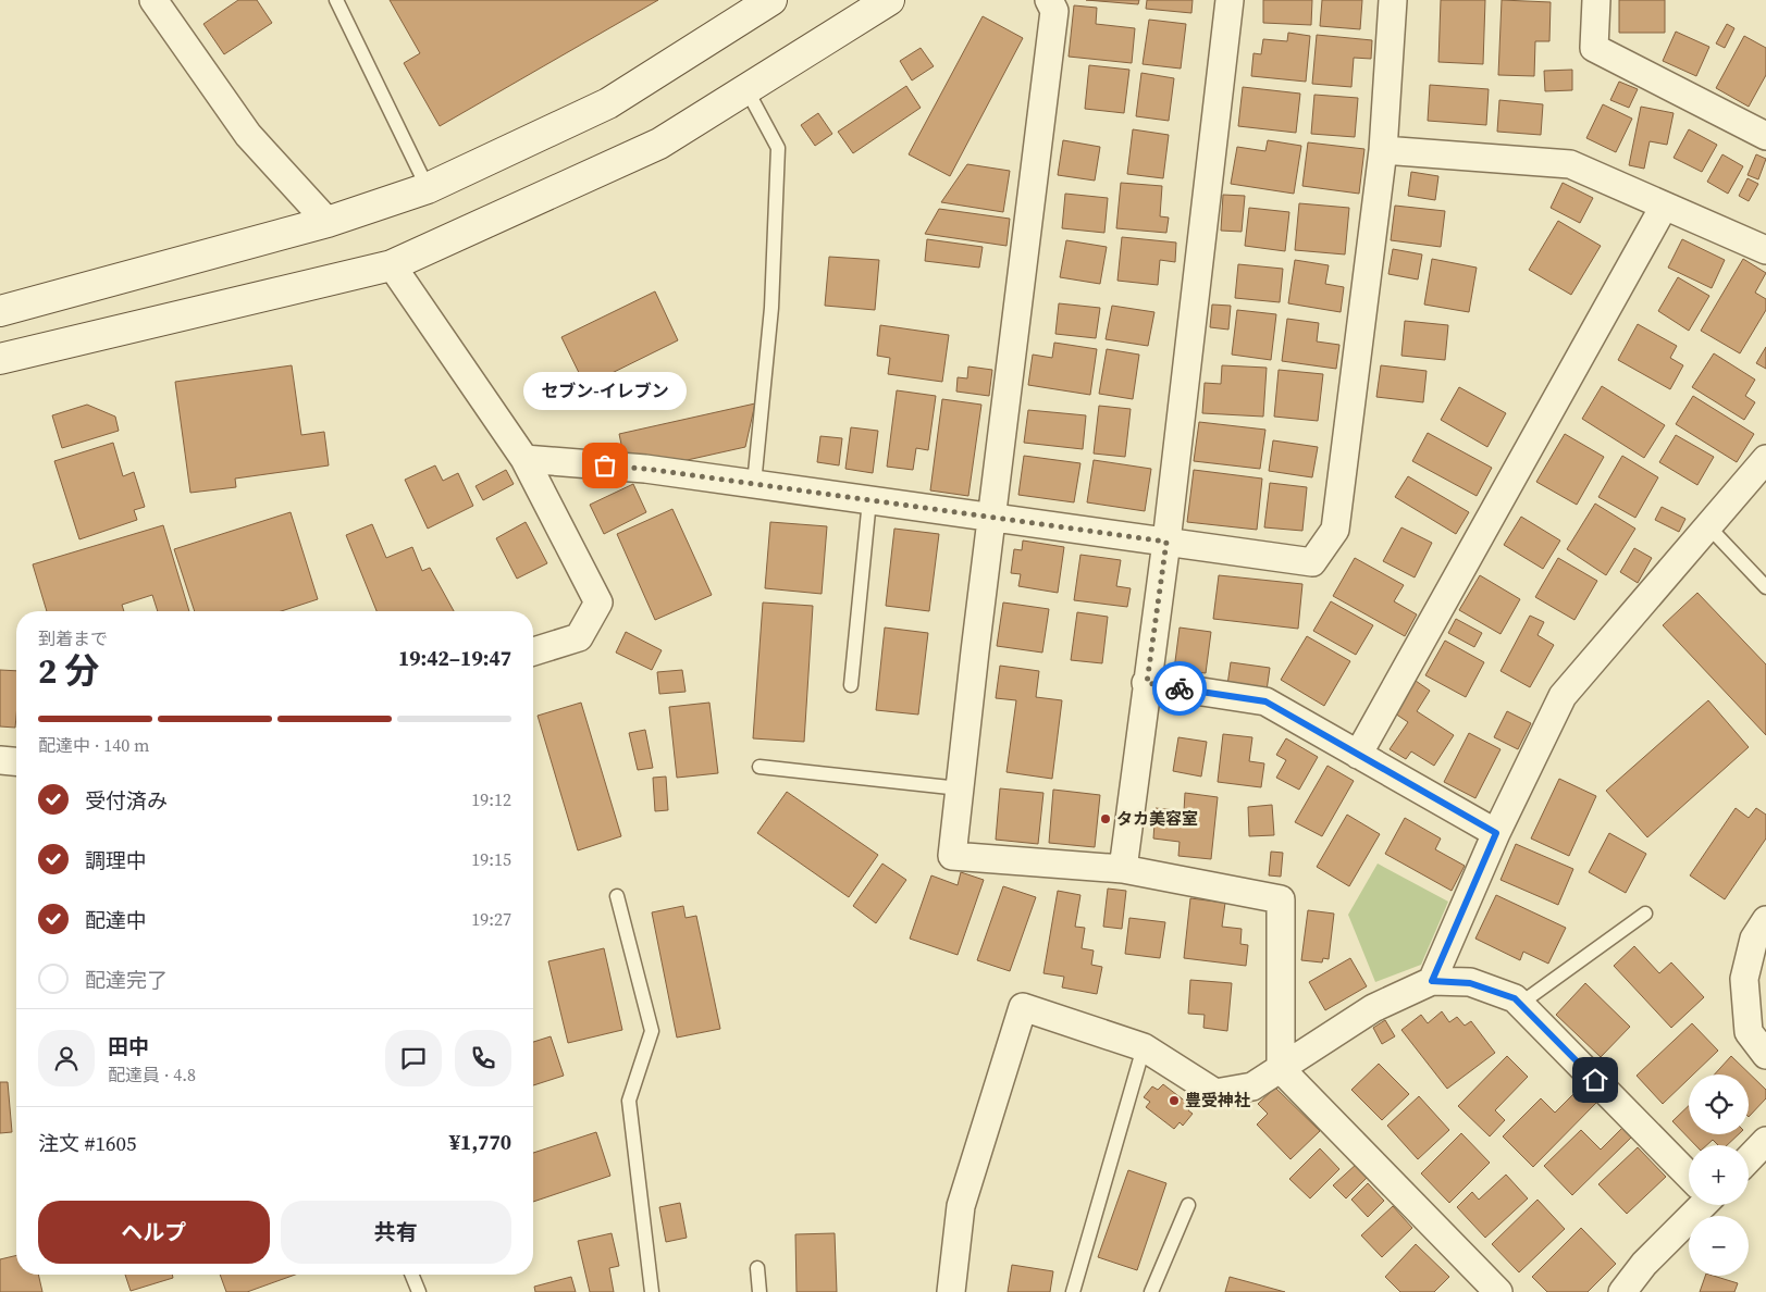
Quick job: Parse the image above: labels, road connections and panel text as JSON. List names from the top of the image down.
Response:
{
  "places": ["セブン-イレブン", "タカ美容室", "豊受神社"],
  "page": {
    "bubble": "セブン-イレブン",
    "heading": ["2 分", "到着まで", "19:42–19:47"],
    "panel": [
      "田中",
      "配達員 · 4.8",
      "注文 #1605",
      "¥1,770"
    ],
    "bar": "配達中 · 140 m",
    "list": [
      ["受付済み", "19:12"],
      ["調理中", "19:15"],
      ["配達中", "19:27"],
      "配達完了"
    ],
    "map_buttons": ["+", "−"],
    "buttons": ["ヘルプ", "共有"]
  }
}
